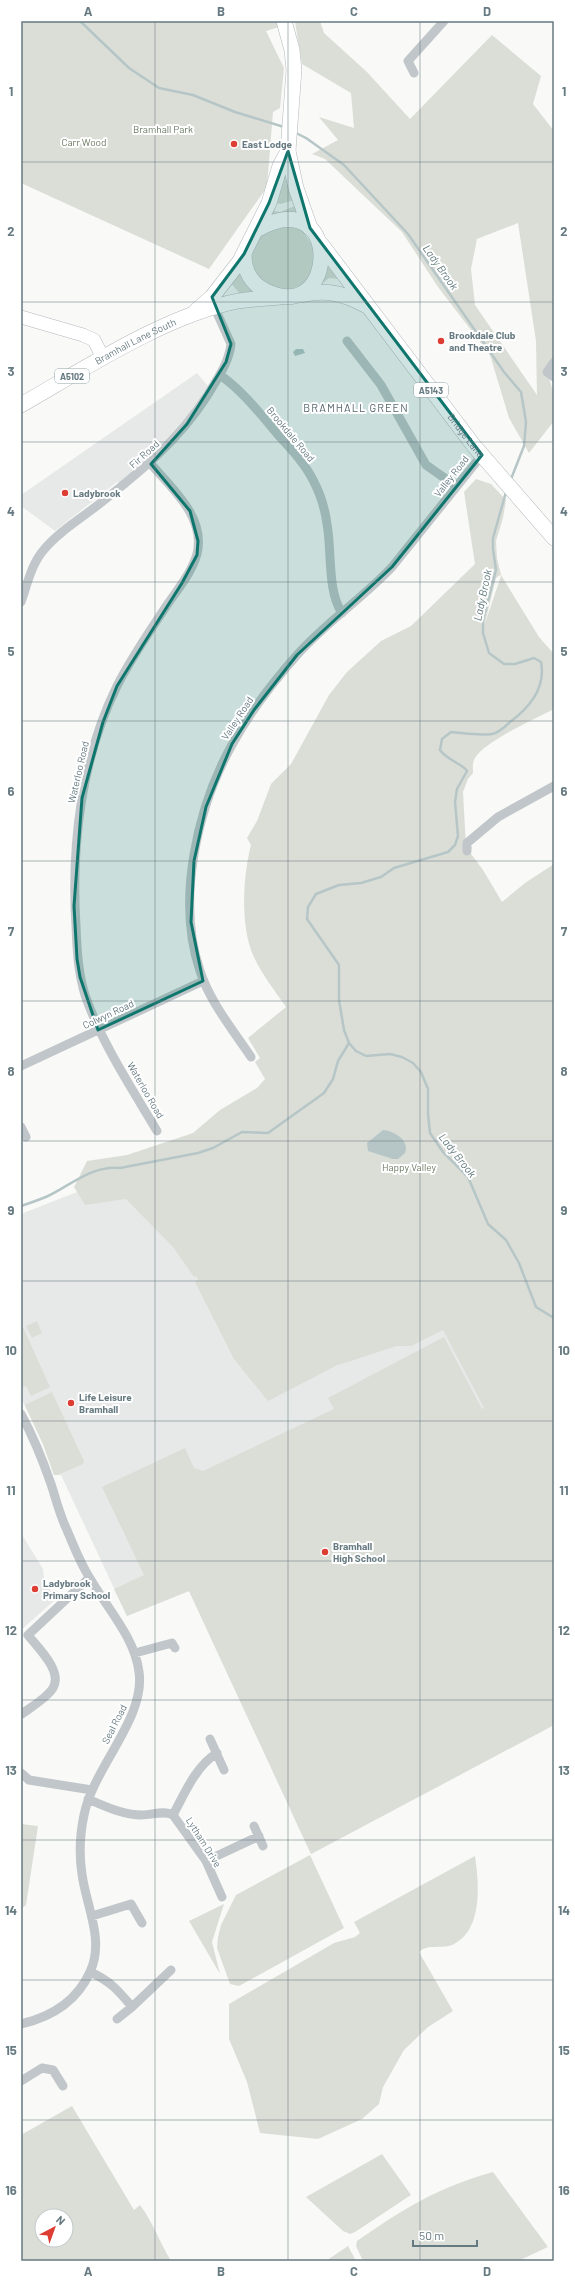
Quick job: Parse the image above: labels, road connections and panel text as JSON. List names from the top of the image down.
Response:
{
  "streets": {
    "main road": [
      "Bramhall Lane South",
      "A5102",
      "A5143",
      "Bridge Lane"
    ],
    "street": [
      "Brookdale Road",
      "Fir Road",
      "Valley Road",
      "Waterloo Road",
      "Colwyn Road",
      "Seal Road",
      "Lytham Drive"
    ]
  },
  "crossings": [
    ["Bramhall Lane South", "A5143"],
    ["Bramhall Lane South", "Bridge Lane"],
    ["Bramhall Lane South", "Fir Road"],
    ["A5143", "Bridge Lane"],
    ["Brookdale Road", "Fir Road"],
    ["Brookdale Road", "Valley Road"],
    ["Bridge Lane", "Valley Road"],
    ["Fir Road", "Waterloo Road"],
    ["Valley Road", "Colwyn Road"],
    ["Waterloo Road", "Colwyn Road"],
    ["Seal Road", "Lytham Drive"]
  ],
  "districts": ["BRAMHALL GREEN"],
  "water": ["Lady Brook"],
  "parks": ["Bramhall Park", "Carr Wood", "Happy Valley"],
  "places": [
    "East Lodge",
    "Brookdale Club and Theatre",
    "Ladybrook",
    "Life Leisure Bramhall",
    "Bramhall High School",
    "Ladybrook Primary School"
  ],
  "scale_bar": "50 m",
  "north": "top right",
  "grid": {
    "columns": [
      "A",
      "B",
      "C",
      "D"
    ],
    "rows": [
      "1",
      "2",
      "3",
      "4",
      "5",
      "6",
      "7",
      "8",
      "9",
      "10",
      "11",
      "12",
      "13",
      "14",
      "15",
      "16"
    ]
  }
}
